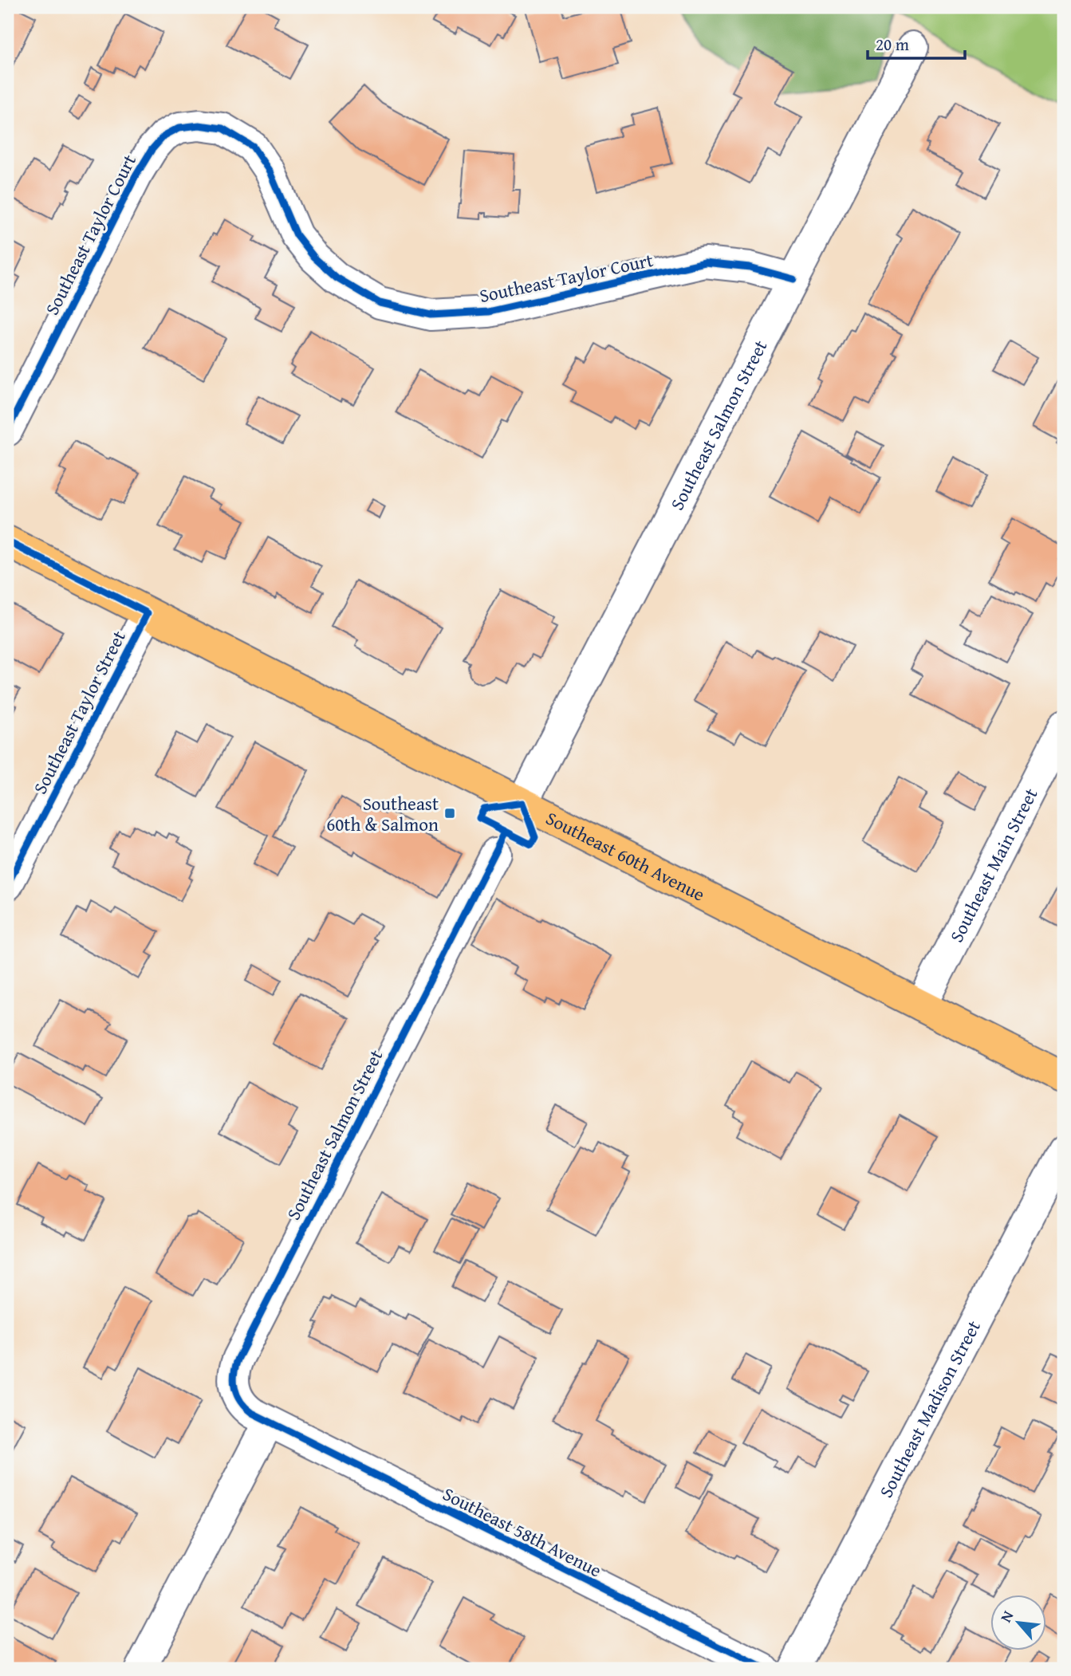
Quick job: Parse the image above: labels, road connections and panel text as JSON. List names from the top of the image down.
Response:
{
  "streets": {
    "main road": ["Southeast 60th Avenue"],
    "street": [
      "Southeast Taylor Court",
      "Southeast Salmon Street",
      "Southeast Taylor Street",
      "Southeast Main Street",
      "Southeast Madison Street",
      "Southeast 58th Avenue"
    ]
  },
  "crossings": [
    ["Southeast Taylor Court", "Southeast Salmon Street"],
    ["Southeast Salmon Street", "Southeast 60th Avenue"],
    ["Southeast Salmon Street", "Southeast 58th Avenue"],
    ["Southeast Taylor Street", "Southeast 60th Avenue"],
    ["Southeast 60th Avenue", "Southeast Main Street"]
  ],
  "places": {
    "transit": ["Southeast 60th & Salmon"]
  },
  "scale_bar": "20 m",
  "north": "top left"
}
